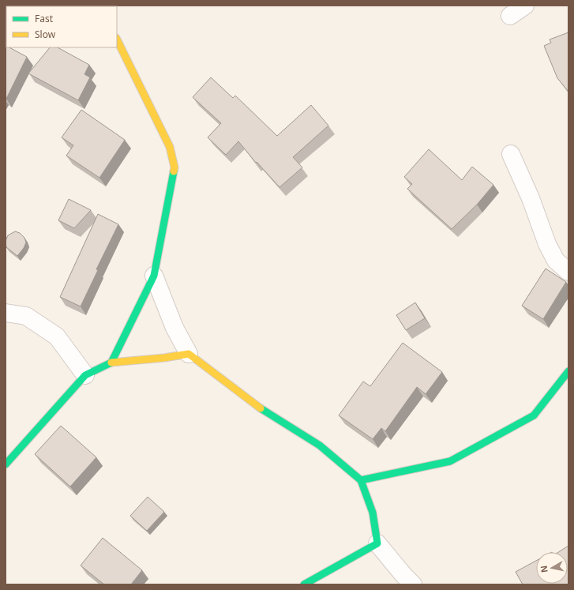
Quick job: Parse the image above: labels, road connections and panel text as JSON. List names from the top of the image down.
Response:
{
  "legend": ["Fast", "Slow"],
  "north": "left"
}
